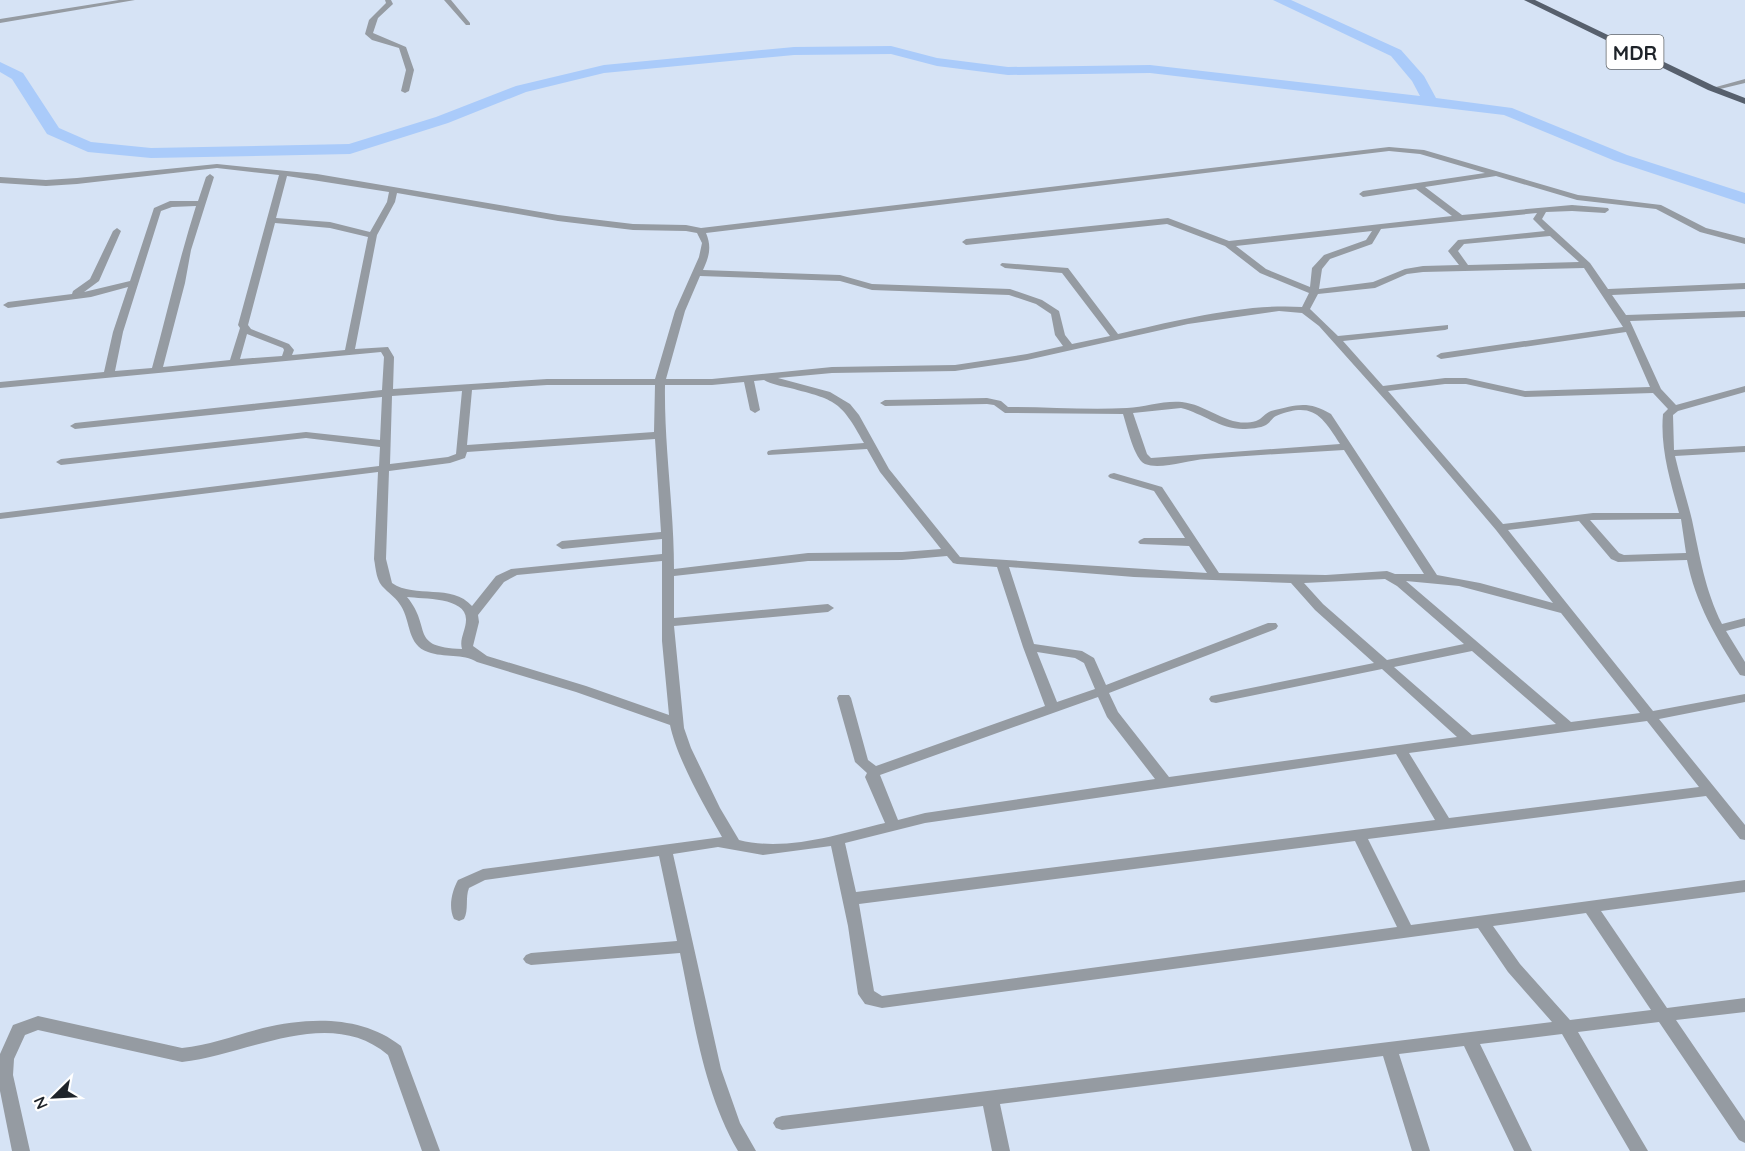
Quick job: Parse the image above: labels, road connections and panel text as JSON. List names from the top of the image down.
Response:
{
  "streets": {
    "main road": ["MDR"]
  },
  "north": "bottom left"
}
